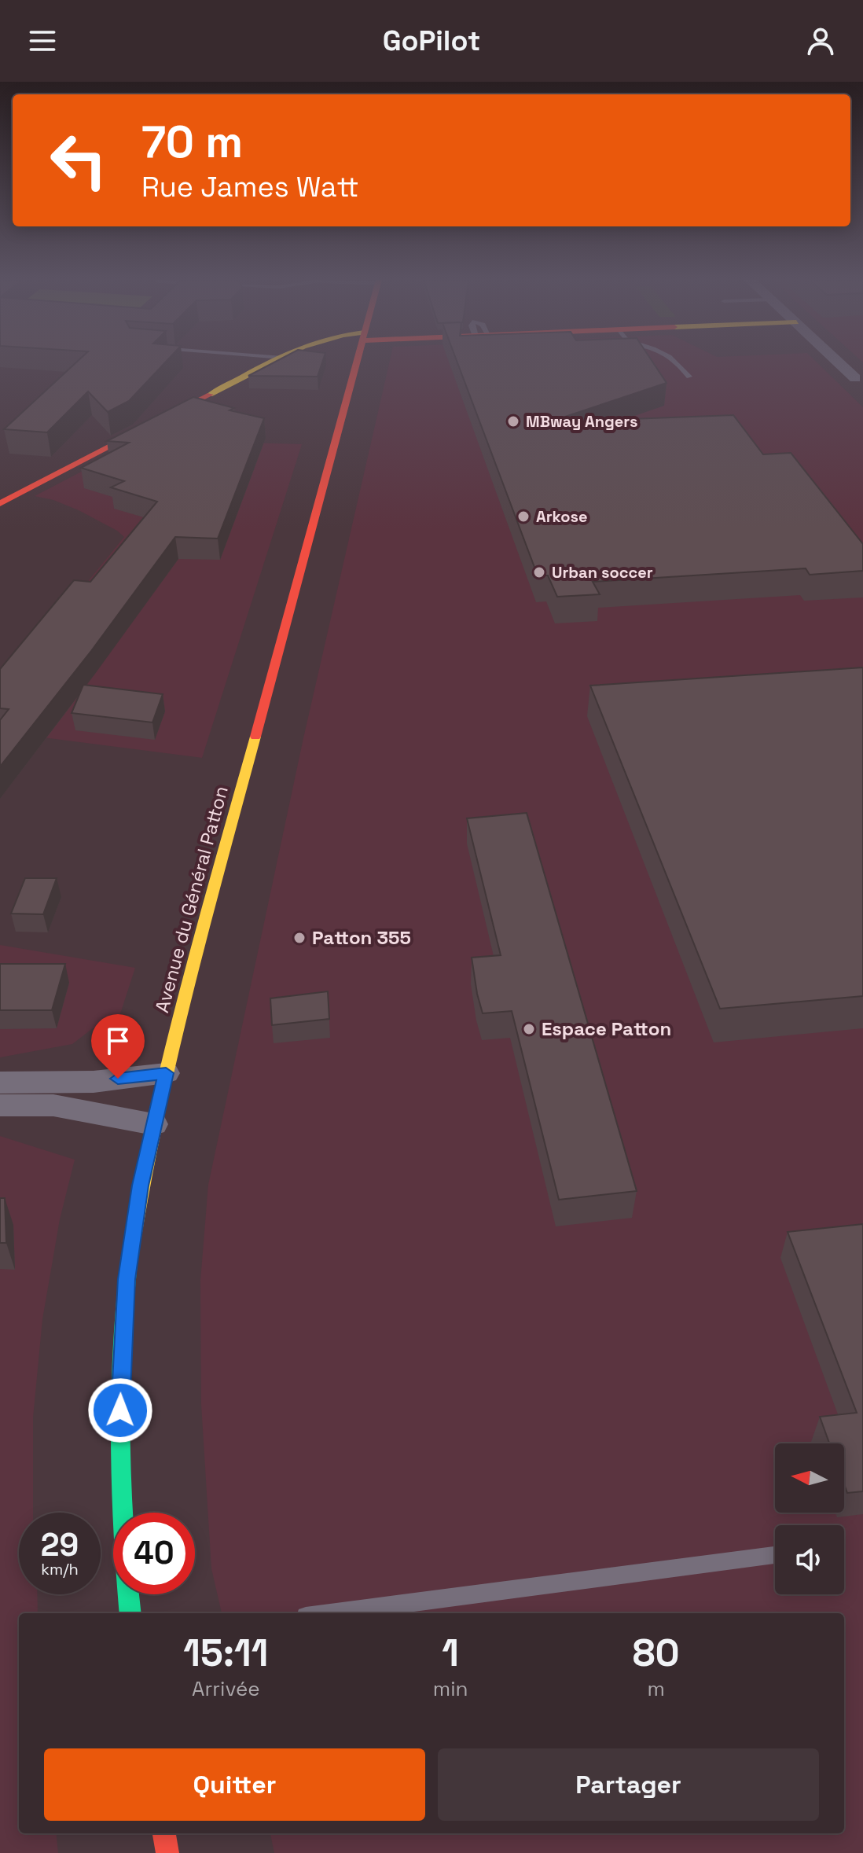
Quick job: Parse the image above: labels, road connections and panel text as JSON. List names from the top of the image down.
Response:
{
  "streets": {
    "street": ["Avenue du Général Patton"]
  },
  "places": [
    "MBway Angers",
    "Arkose",
    "Urban soccer",
    "Patton 355",
    "Espace Patton"
  ],
  "north": "left",
  "page": {
    "header": "GoPilot",
    "turn": ["70 m", "Rue James Watt"],
    "speed": "29 km/h",
    "limit": "40",
    "eta": [
      "15:11",
      "Arrivée",
      "1",
      "min",
      "80",
      "m"
    ],
    "buttons": ["Quitter", "Partager"]
  }
}
